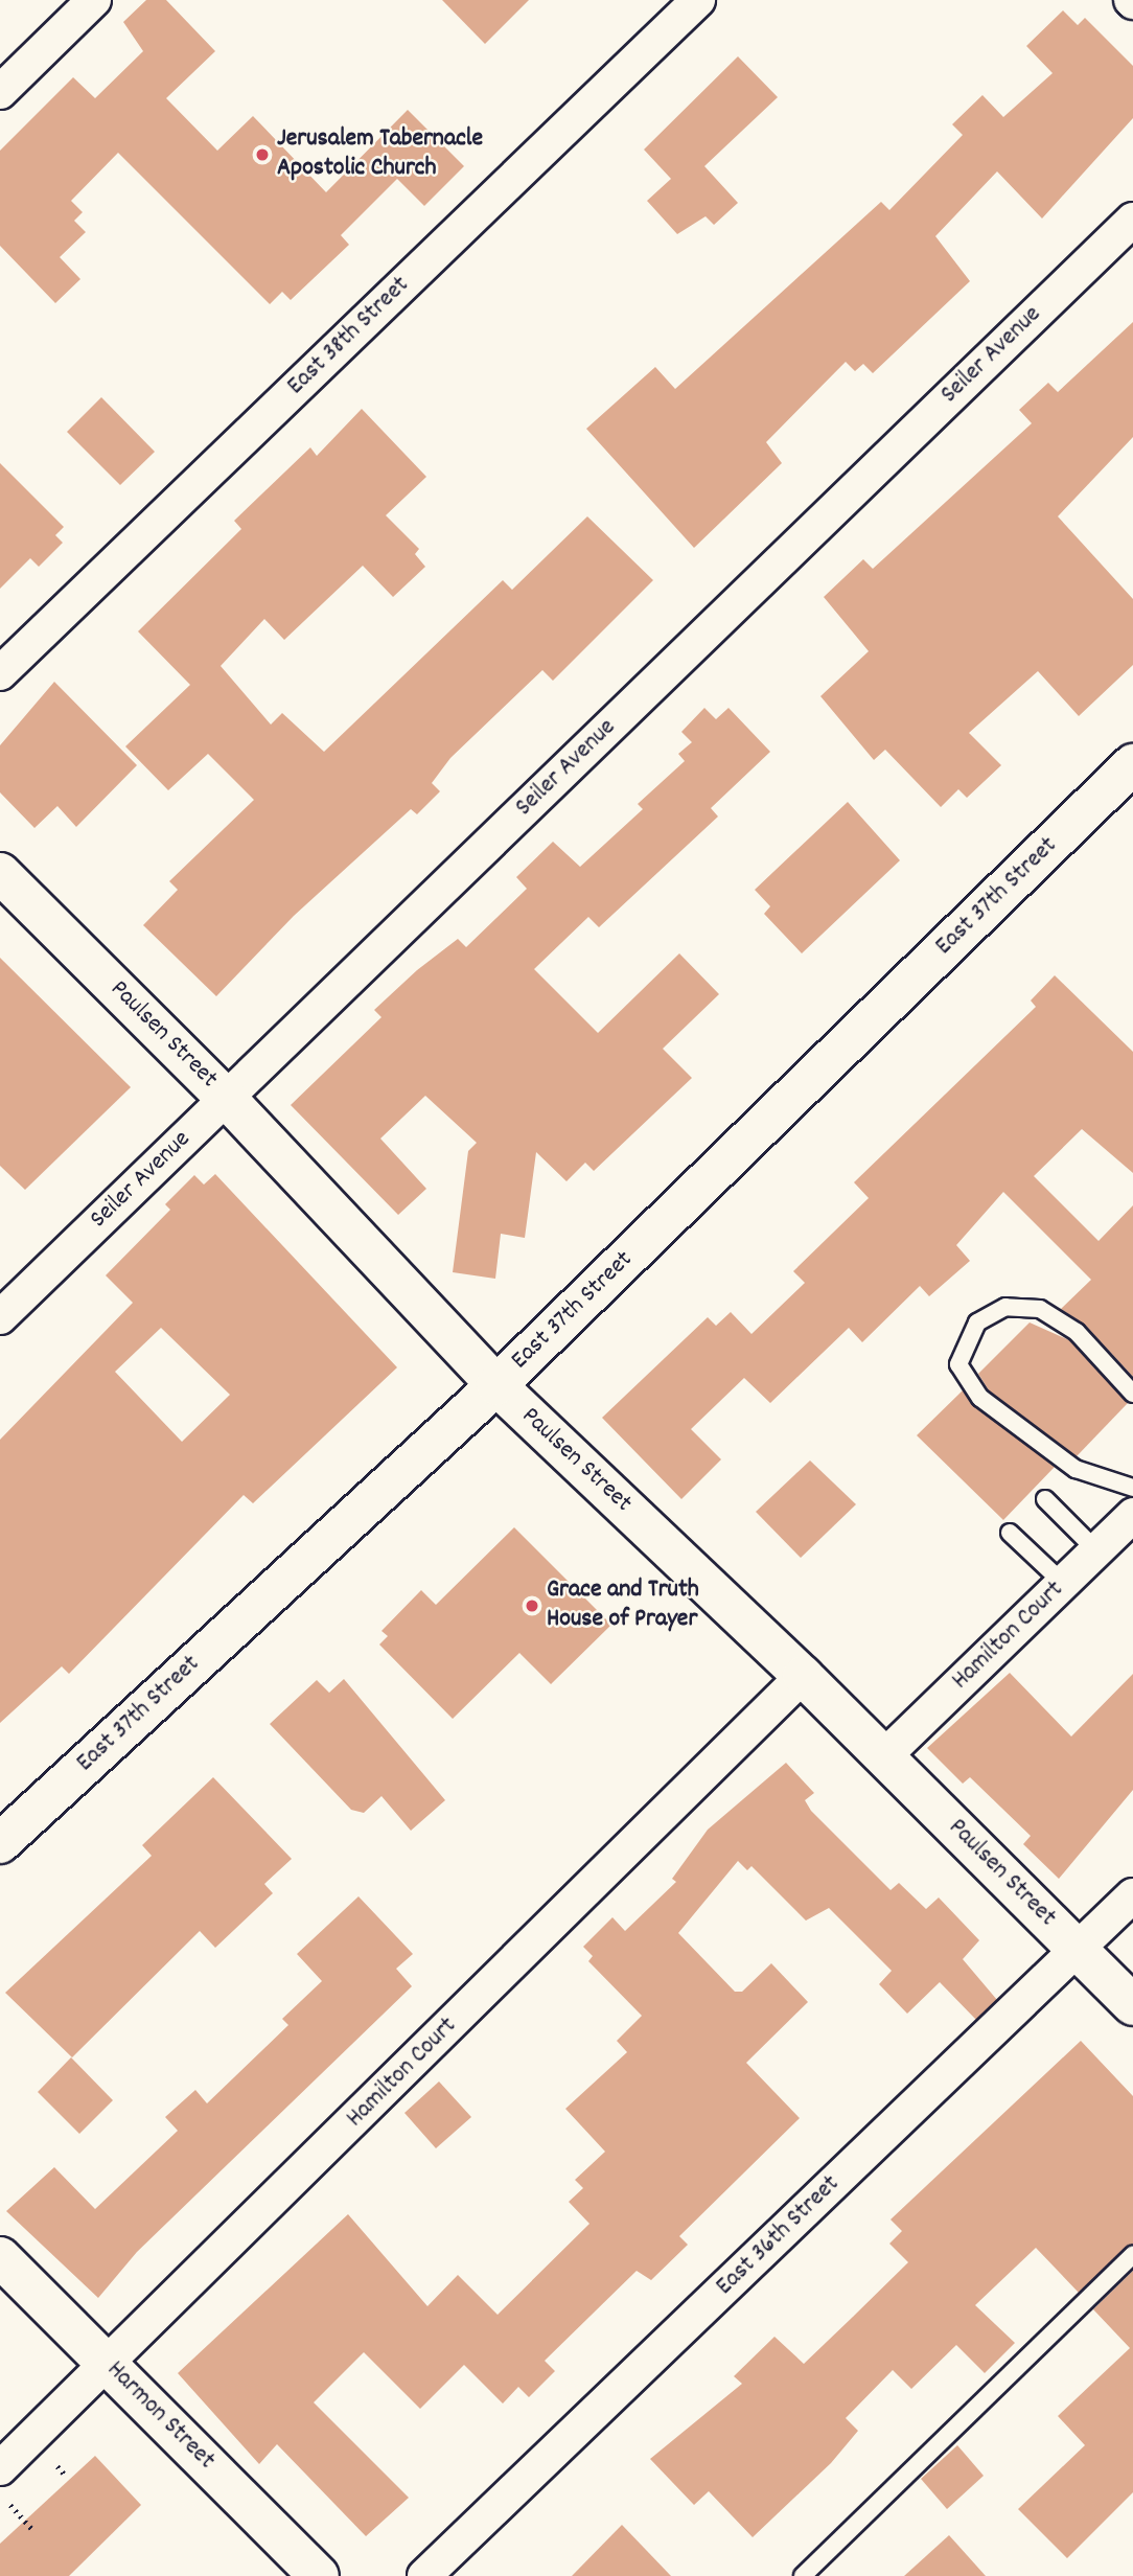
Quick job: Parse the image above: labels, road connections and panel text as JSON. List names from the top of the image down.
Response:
{
  "streets": {
    "main road": ["East 37th Street", "Paulsen Street", "Harmon Street"],
    "street": [
      "East 38th Street",
      "Seiler Avenue",
      "Hamilton Court",
      "East 36th Street"
    ]
  },
  "crossings": [
    ["Seiler Avenue", "Paulsen Street"],
    ["East 37th Street", "Paulsen Street"],
    ["Paulsen Street", "Hamilton Court"],
    ["Paulsen Street", "East 36th Street"],
    ["Hamilton Court", "Harmon Street"]
  ],
  "places": ["Jerusalem Tabernacle Apostolic Church", "Grace and Truth House of Prayer"]
}
